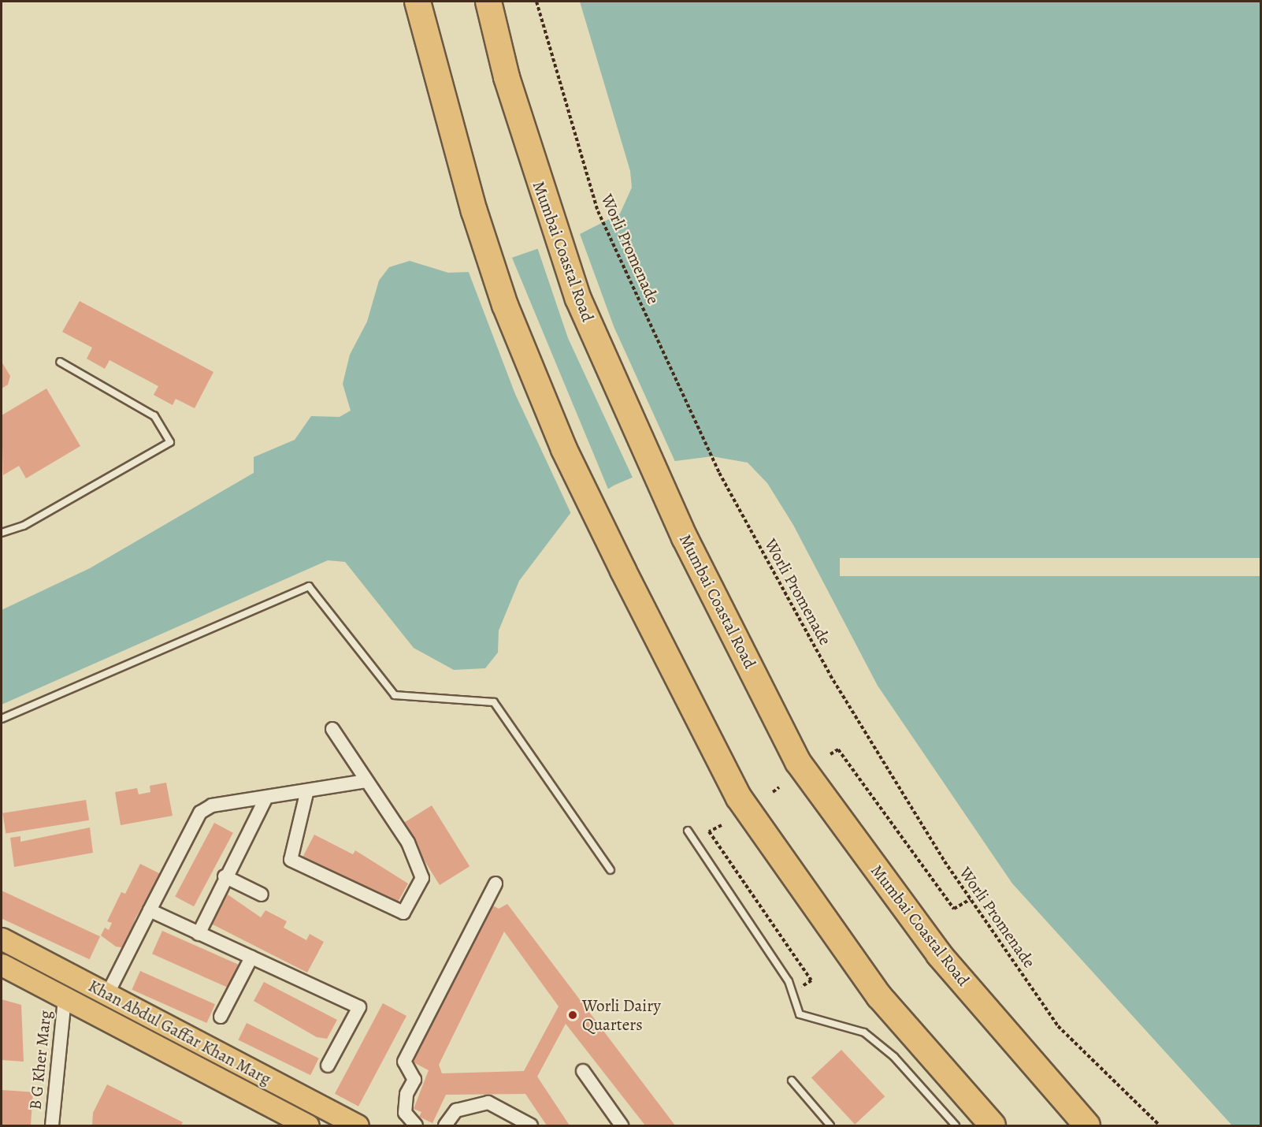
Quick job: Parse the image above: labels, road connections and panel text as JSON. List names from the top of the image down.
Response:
{
  "streets": {
    "highway": ["Mumbai Coastal Road"],
    "main road": ["Khan Abdul Gaffar Khan Marg"],
    "street": ["B G Kher Marg"],
    "path": ["Worli Promenade"]
  },
  "crossings": [
    ["Khan Abdul Gaffar Khan Marg", "B G Kher Marg"]
  ],
  "places": ["Worli Dairy Quarters"]
}
